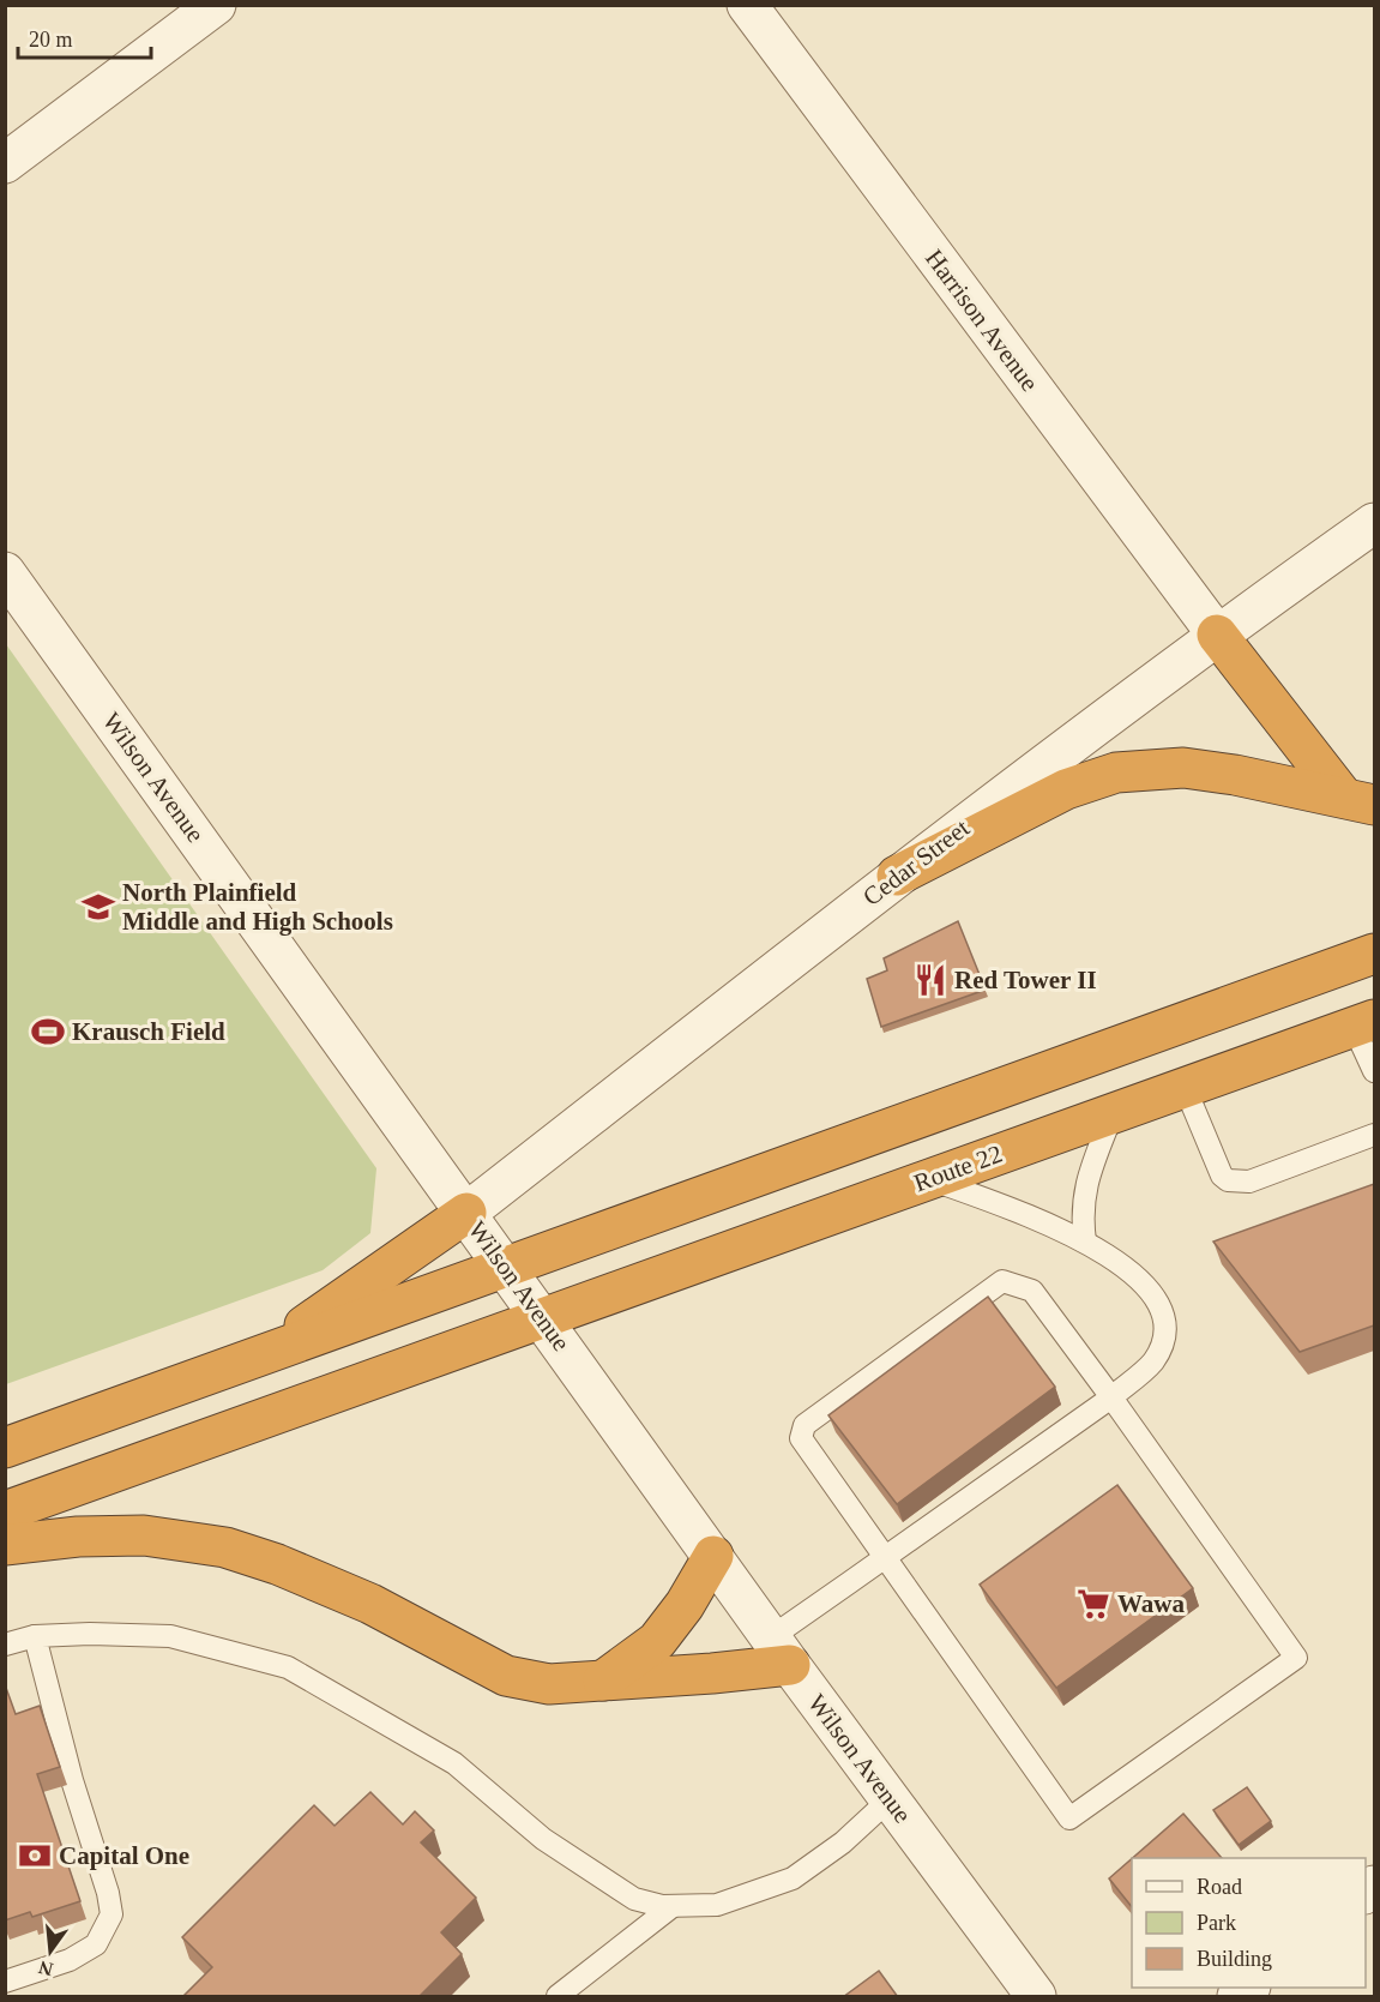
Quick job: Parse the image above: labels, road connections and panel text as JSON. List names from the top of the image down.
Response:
{
  "streets": {
    "highway": ["Route 22"],
    "street": ["Harrison Avenue", "Wilson Avenue", "Cedar Street"]
  },
  "crossings": [
    ["Harrison Avenue", "Cedar Street"],
    ["Wilson Avenue", "Cedar Street"],
    ["Wilson Avenue", "Route 22"]
  ],
  "places": {
    "school or university": ["North Plainfield Middle and High Schools"],
    "restaurant": ["Red Tower II"],
    "sports": ["Krausch Field"],
    "supermarket": ["Wawa"],
    "bank": ["Capital One"]
  },
  "legend": ["Road", "Park", "Building"],
  "scale_bar": "20 m",
  "north": "bottom"
}
